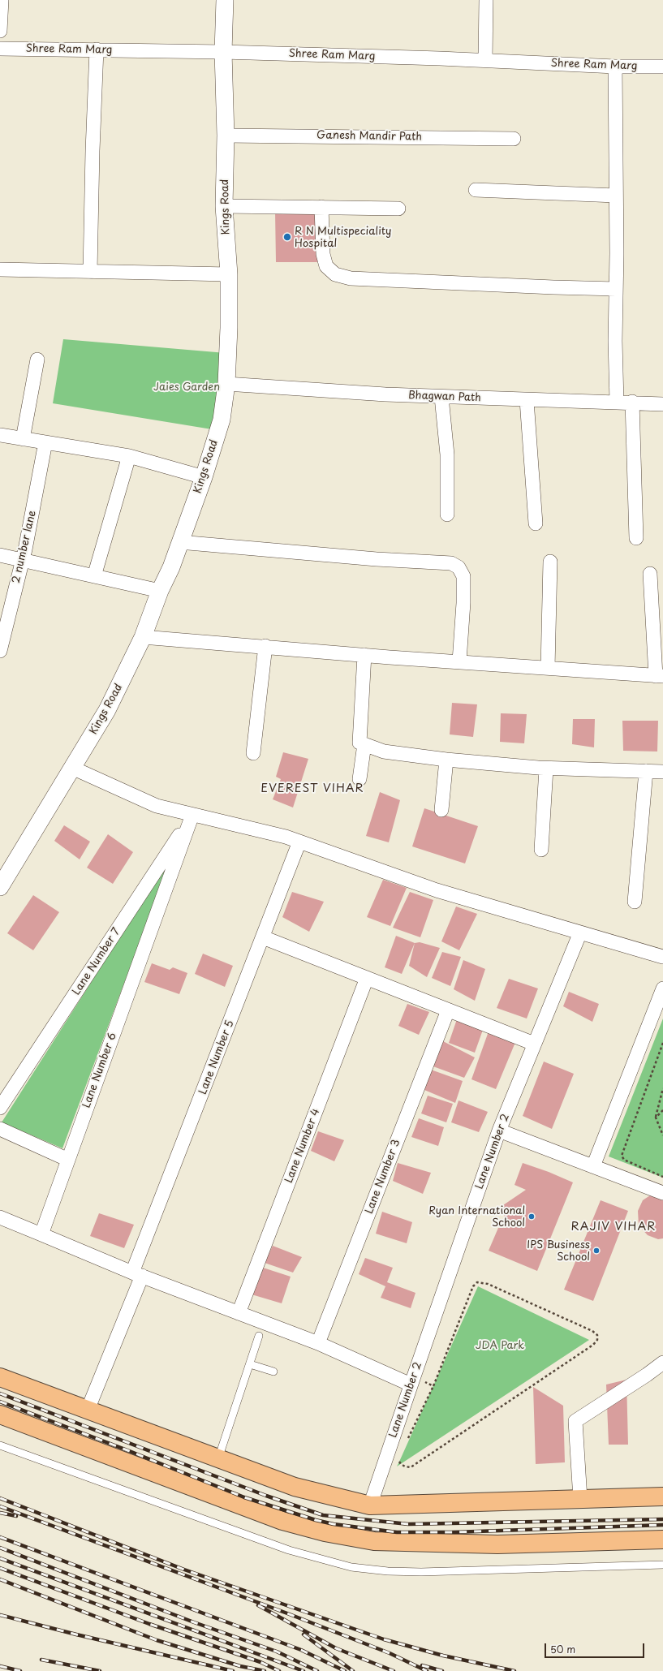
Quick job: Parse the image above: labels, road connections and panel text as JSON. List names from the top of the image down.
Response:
{
  "streets": {
    "street": [
      "Shree Ram Marg",
      "Ganesh Mandir Path",
      "Kings Road",
      "Bhagwan Path",
      "2 number lane",
      "Lane Number 7",
      "Lane Number 5",
      "Lane Number 6",
      "Lane Number 4",
      "Lane Number 2",
      "Lane Number 3"
    ]
  },
  "crossings": [
    ["Shree Ram Marg", "Kings Road"],
    ["Ganesh Mandir Path", "Kings Road"],
    ["Kings Road", "Bhagwan Path"],
    ["Lane Number 7", "Lane Number 6"]
  ],
  "districts": ["EVEREST VIHAR", "RAJIV VIHAR"],
  "parks": ["Jaies Garden", "JDA Park"],
  "places": ["R N Multispeciality Hospital", "Ryan International School", "IPS Business School"],
  "scale_bar": "50 m"
}
